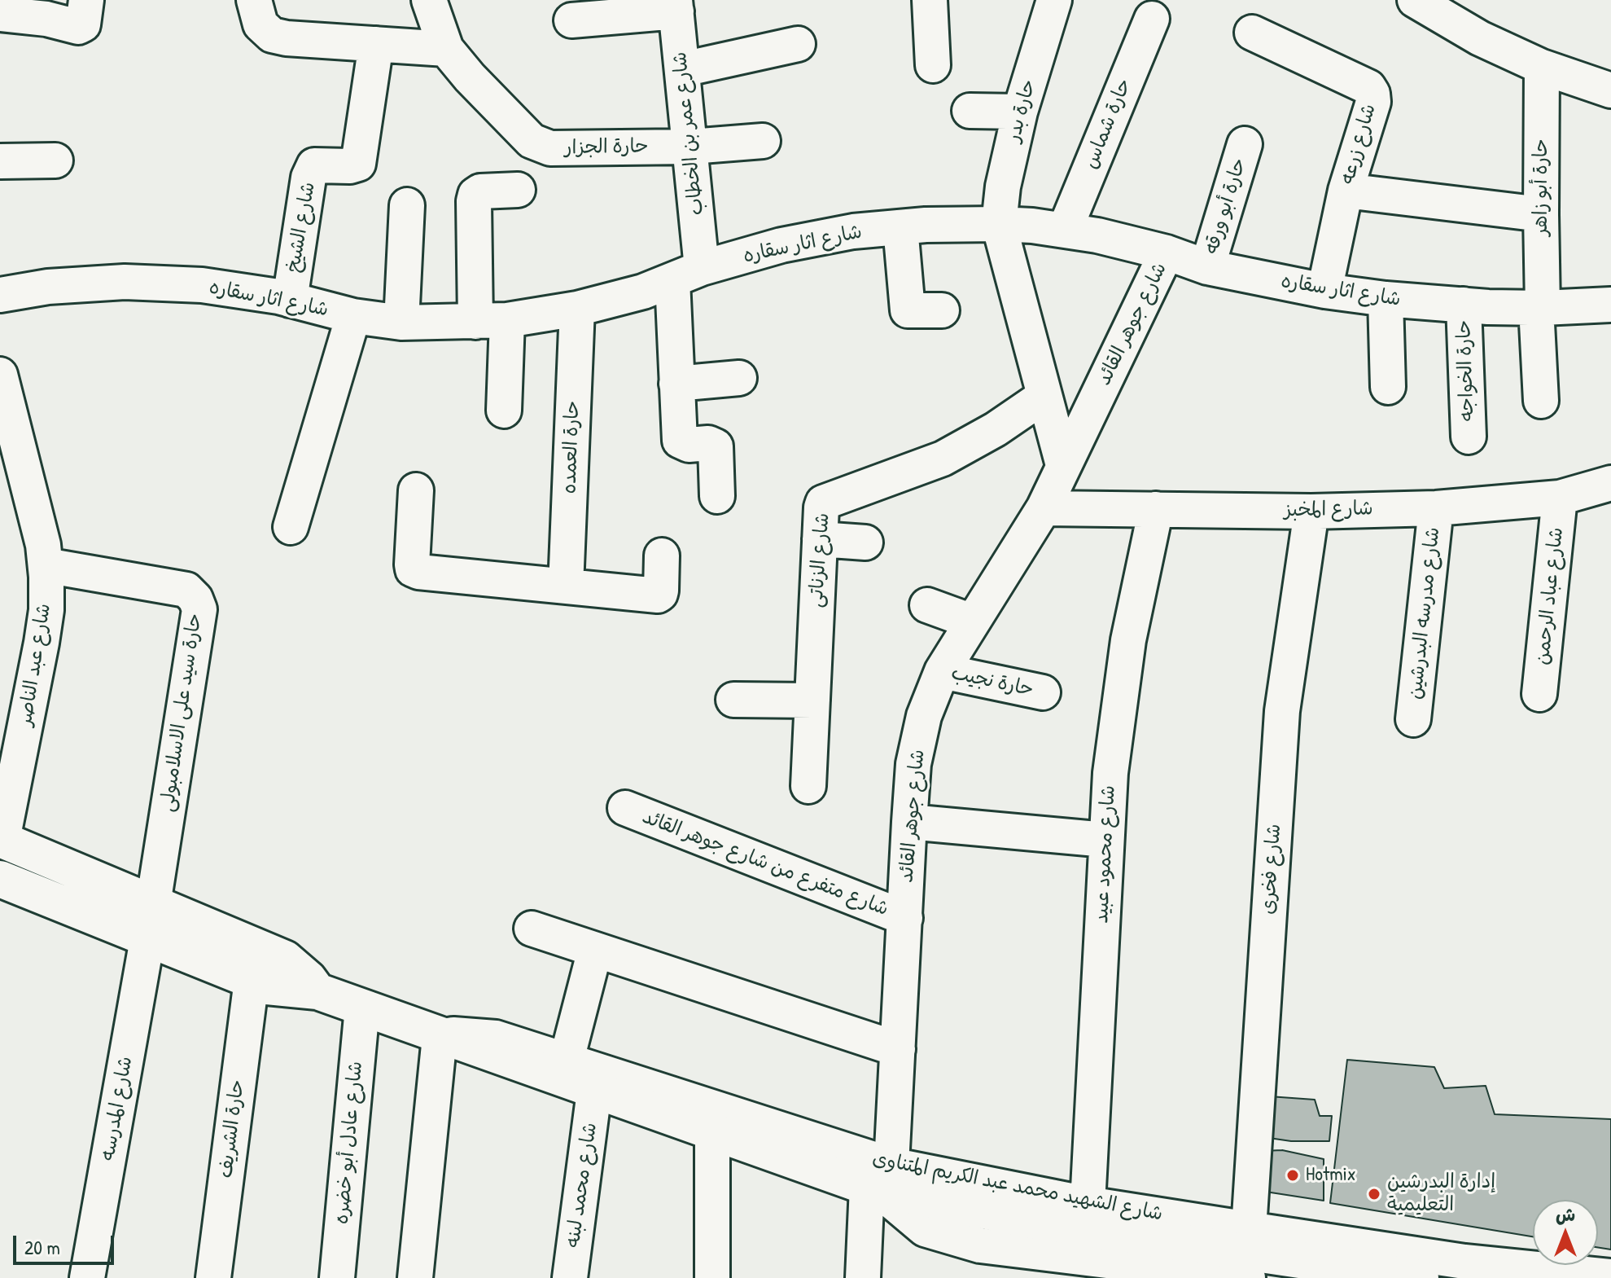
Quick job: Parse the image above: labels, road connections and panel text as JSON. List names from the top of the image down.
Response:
{
  "streets": {
    "street": [
      "حارة بدر",
      "حارة شماس",
      "شارع عمر بن الخطاب",
      "شارع زرعه",
      "حارة الجزار",
      "حارة أبو زاهر",
      "حارة أبو ورقه",
      "شارع الشيخ",
      "شارع اثار سقاره",
      "شارع جوهر القائد",
      "حارة الخواجه",
      "حارة العمده",
      "شارع المخبز",
      "شارع الزناتى",
      "شارع عباد الرحمن",
      "شارع مدرسه البدرشين",
      "شارع عبد الناصر",
      "حارة نجيب",
      "حارة سيد على الاسلامبولى",
      "شارع محمود عبيد",
      "شارع متفرع من شارع جوهر القائد",
      "شارع فخرى",
      "شارع المدرسه",
      "حارة الشريف",
      "شارع عادل أبو خضره",
      "شارع محمد لبنه",
      "شارع الشهيد محمد عبد الكريم المتناوى"
    ]
  },
  "crossings": [
    ["حارة بدر", "شارع اثار سقاره"],
    ["حارة شماس", "شارع اثار سقاره"],
    ["شارع عمر بن الخطاب", "حارة الجزار"],
    ["شارع عمر بن الخطاب", "شارع اثار سقاره"],
    ["شارع زرعه", "شارع اثار سقاره"],
    ["حارة أبو زاهر", "شارع اثار سقاره"],
    ["حارة أبو ورقه", "شارع اثار سقاره"],
    ["شارع الشيخ", "شارع اثار سقاره"],
    ["شارع اثار سقاره", "شارع جوهر القائد"],
    ["شارع اثار سقاره", "حارة الخواجه"],
    ["شارع اثار سقاره", "حارة العمده"],
    ["شارع جوهر القائد", "شارع المخبز"],
    ["شارع جوهر القائد", "حارة نجيب"],
    ["شارع جوهر القائد", "شارع متفرع من شارع جوهر القائد"],
    ["شارع جوهر القائد", "شارع الشهيد محمد عبد الكريم المتناوى"],
    ["شارع المخبز", "شارع عباد الرحمن"],
    ["شارع المخبز", "شارع مدرسه البدرشين"],
    ["شارع المخبز", "شارع محمود عبيد"],
    ["شارع المخبز", "شارع فخرى"],
    ["شارع عبد الناصر", "حارة سيد على الاسلامبولى"],
    ["شارع محمود عبيد", "شارع الشهيد محمد عبد الكريم المتناوى"],
    ["شارع فخرى", "شارع الشهيد محمد عبد الكريم المتناوى"]
  ],
  "places": ["Hotmix", "إدارة البدرشين التعليمية"],
  "scale_bar": "20 m",
  "north": "top"
}
